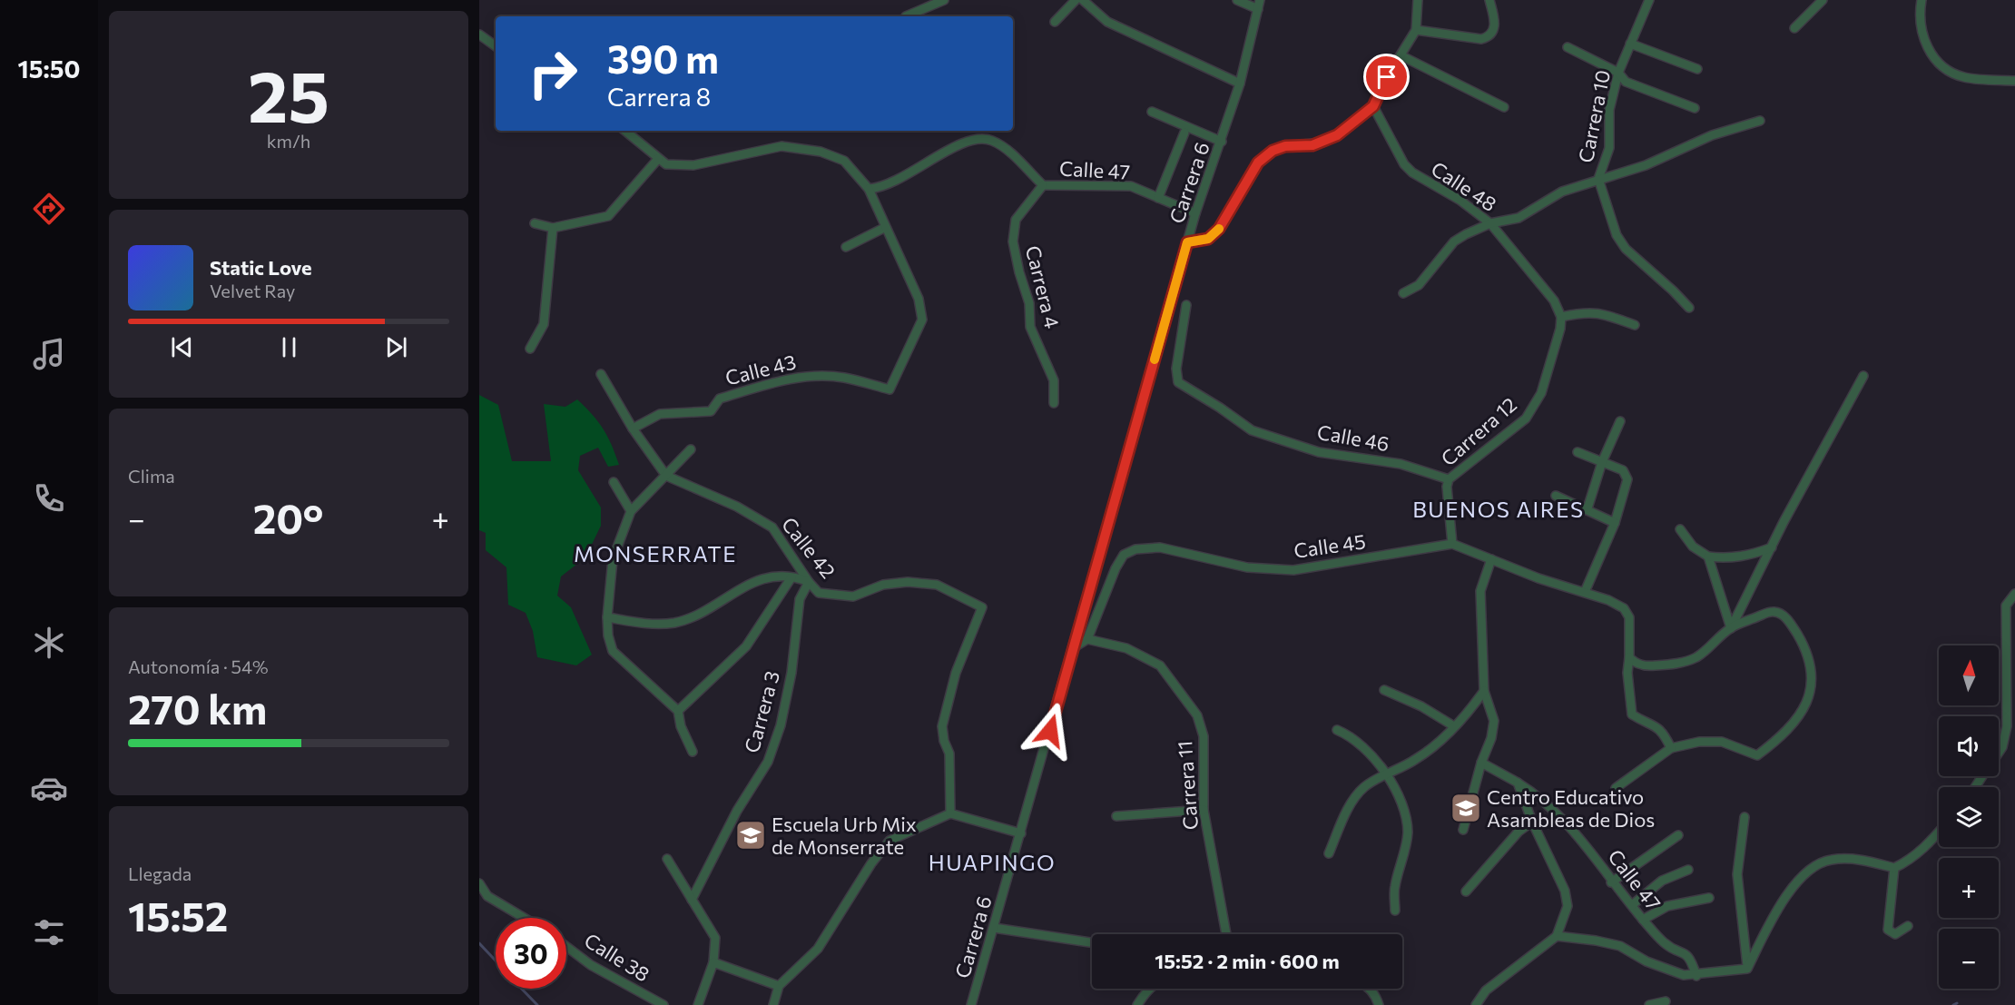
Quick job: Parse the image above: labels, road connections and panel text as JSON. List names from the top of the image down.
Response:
{
  "streets": {
    "street": [
      "Carrera 10",
      "Calle 47",
      "Carrera 6",
      "Calle 48",
      "Carrera 4",
      "Calle 43",
      "Carrera 12",
      "Calle 46",
      "Calle 45",
      "Calle 42",
      "Carrera 3",
      "Carrera 11",
      "Calle 38"
    ]
  },
  "crossings": [
    ["Carrera 10", "Calle 48"],
    ["Calle 47", "Carrera 6"],
    ["Calle 47", "Carrera 4"],
    ["Calle 48", "Carrera 12"],
    ["Carrera 12", "Calle 46"],
    ["Carrera 12", "Calle 45"],
    ["Calle 45", "Carrera 11"],
    ["Calle 42", "Carrera 3"]
  ],
  "districts": ["BUENOS AIRES", "MONSERRATE", "HUAPINGO"],
  "places": {
    "school or university": ["Centro Educativo Asambleas de Dios", "Escuela Urb Mix de Monserrate"]
  },
  "north": "top",
  "page": {
    "tabs": "15:50",
    "tile": [
      ["25", "km/h"],
      "Clima",
      ["Autonomía · 54%", "270 km"],
      ["Llegada", "15:52"]
    ],
    "turn": ["390 m", "Carrera 8"],
    "song": ["Static Love", "Velvet Ray"],
    "heat": ["−", "20°", "+"],
    "map_buttons": ["+", "−"],
    "limit": "30",
    "trip": "15:52 · 2 min · 600 m"
  }
}
